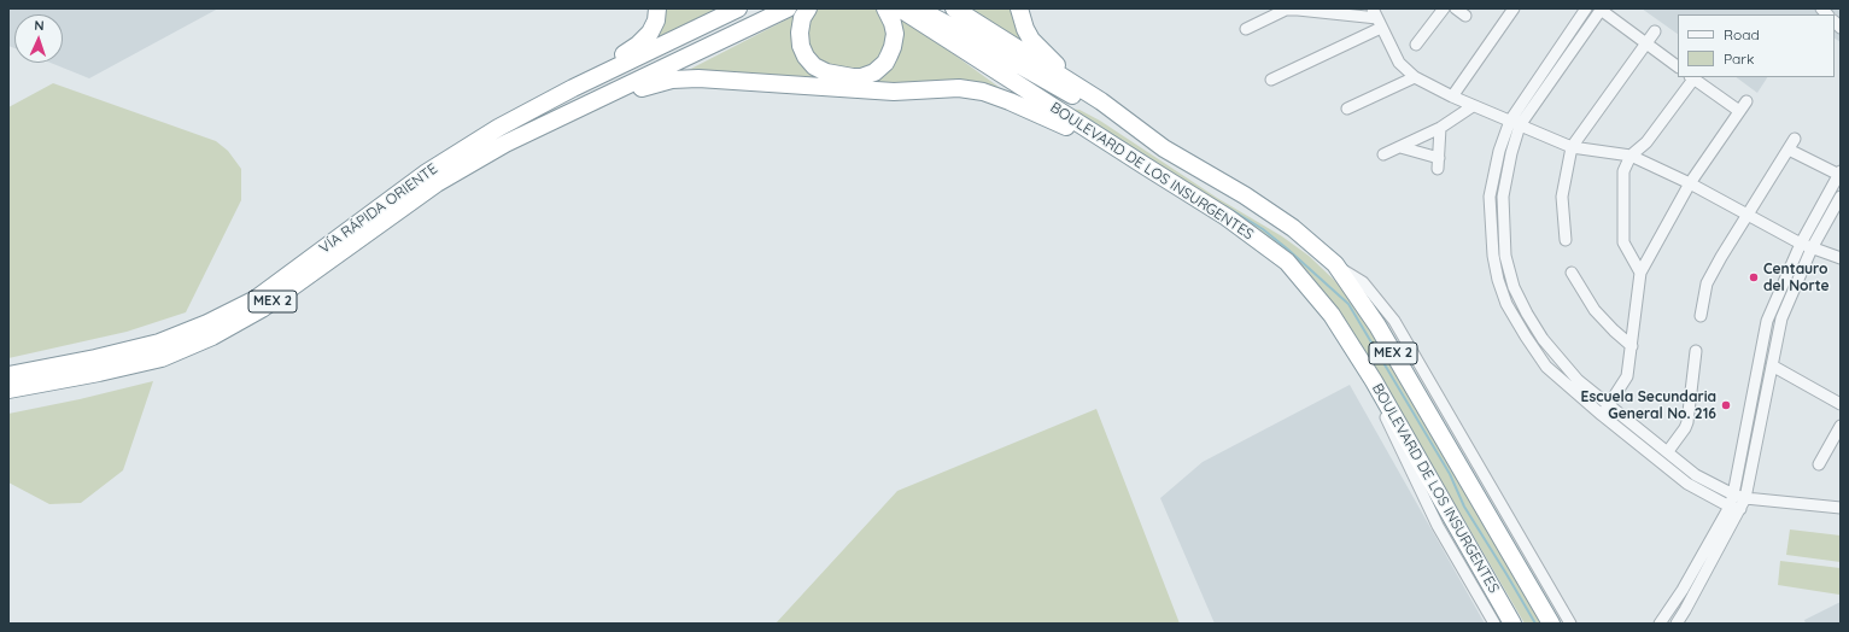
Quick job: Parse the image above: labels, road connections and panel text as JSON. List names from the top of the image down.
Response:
{
  "streets": {
    "highway": ["BOULEVARD DE LOS INSURGENTES", "VÍA RÁPIDA ORIENTE", "MEX 2"]
  },
  "places": ["Centauro del Norte", "Escuela Secundaria General No. 216"],
  "legend": ["Road", "Park"],
  "north": "top"
}
